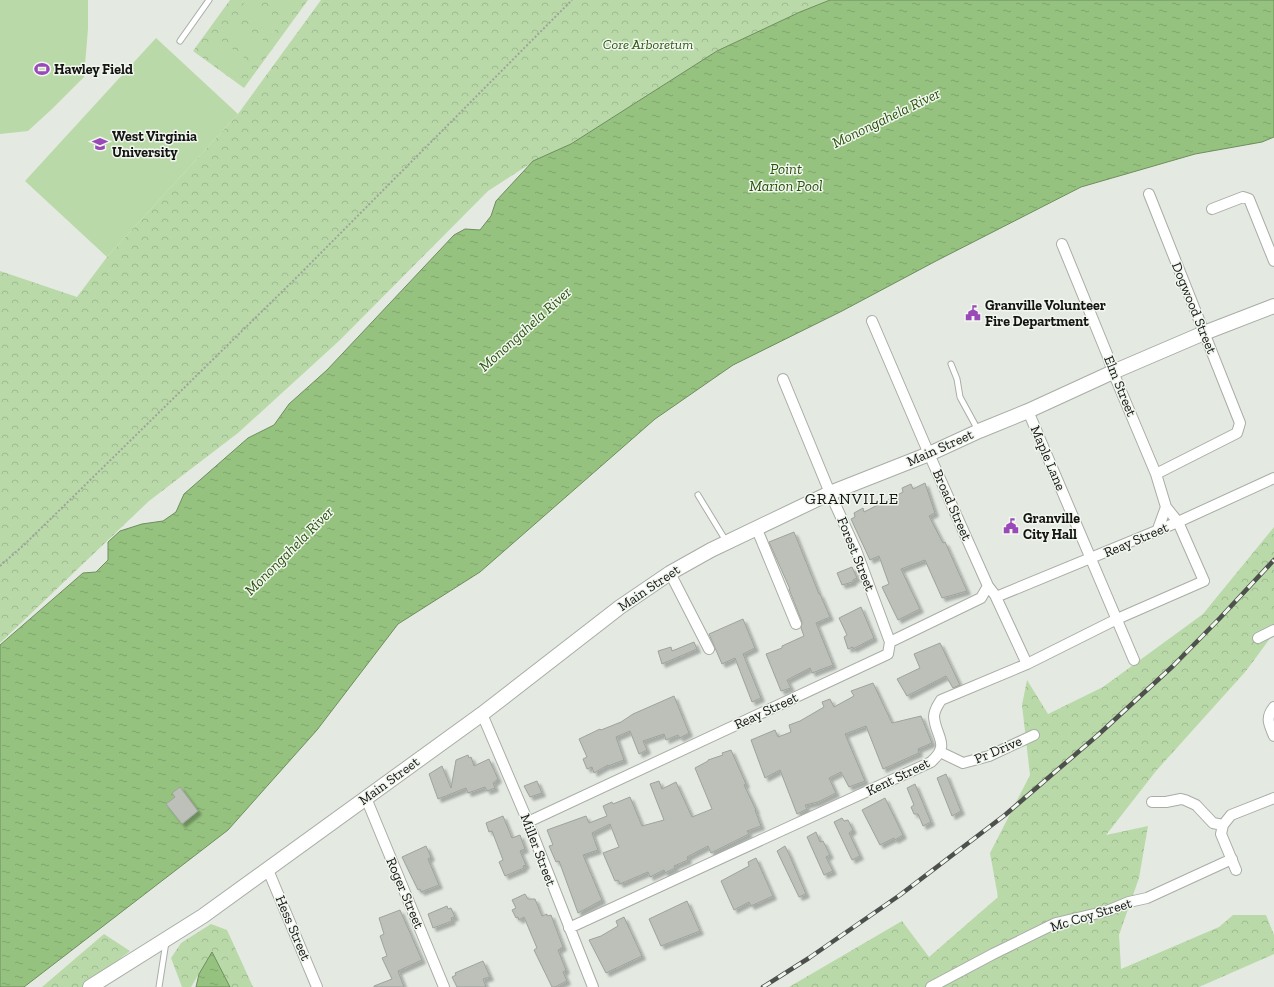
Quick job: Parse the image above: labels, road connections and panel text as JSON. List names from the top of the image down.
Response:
{
  "streets": {
    "main road": ["Main Street"],
    "street": [
      "Dogwood Street",
      "Elm Street",
      "Maple Lane",
      "Broad Street",
      "Reay Street",
      "Forest Street",
      "Pr Drive",
      "Kent Street",
      "Miller Street",
      "Roger Street",
      "Mc Coy Street",
      "Hess Street"
    ]
  },
  "crossings": [
    ["Dogwood Street", "Elm Street"],
    ["Dogwood Street", "Main Street"],
    ["Elm Street", "Main Street"],
    ["Main Street", "Maple Lane"],
    ["Main Street", "Broad Street"],
    ["Main Street", "Forest Street"],
    ["Main Street", "Miller Street"],
    ["Main Street", "Roger Street"],
    ["Main Street", "Hess Street"],
    ["Maple Lane", "Reay Street"],
    ["Maple Lane", "Kent Street"],
    ["Broad Street", "Reay Street"],
    ["Broad Street", "Kent Street"],
    ["Reay Street", "Forest Street"],
    ["Reay Street", "Kent Street"],
    ["Reay Street", "Miller Street"],
    ["Pr Drive", "Kent Street"],
    ["Kent Street", "Miller Street"]
  ],
  "districts": ["GRANVILLE"],
  "water": ["Monongahela River", "Point Marion Pool"],
  "parks": ["Core Arboretum"],
  "places": {
    "sports": ["Hawley Field"],
    "school or university": ["West Virginia University"],
    "public building": ["Granville Volunteer Fire Department", "Granville City Hall"]
  }
}
